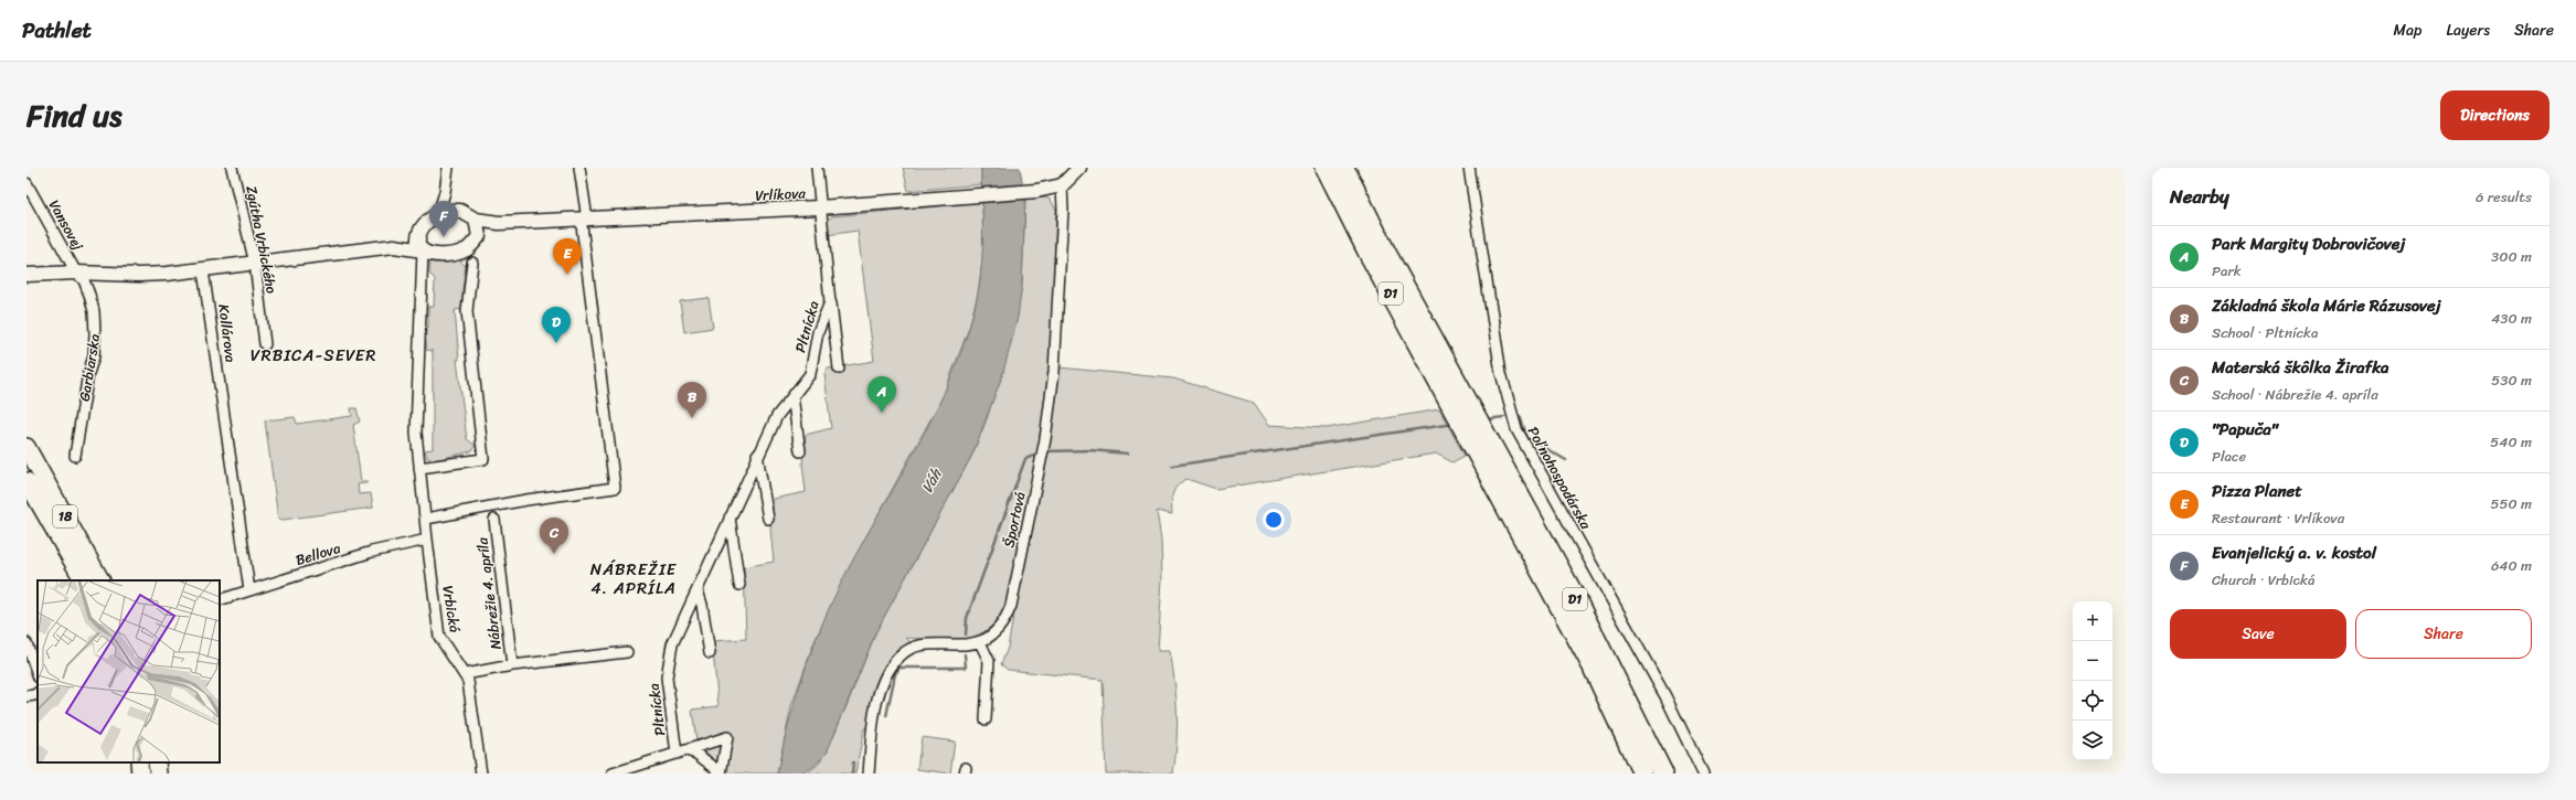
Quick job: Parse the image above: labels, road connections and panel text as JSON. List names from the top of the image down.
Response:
{
  "streets": {
    "highway": ["D1"],
    "main road": ["18"],
    "street": [
      "Vrlíkova",
      "Vansovej",
      "Zgútha Vrbického",
      "Pltnícka",
      "Kollárova",
      "Garbiarska",
      "Poľnohospodárska",
      "Športová",
      "Bellova",
      "Nábrežie 4. apríla",
      "Vrbická"
    ]
  },
  "crossings": [
    ["Vrlíkova", "Pltnícka"],
    ["Vrlíkova", "Športová"],
    ["Vrlíkova", "Vrbická"],
    ["Vansovej", "Garbiarska"],
    ["Kollárova", "Bellova"],
    ["Bellova", "Vrbická"],
    ["Nábrežie 4. apríla", "Vrbická"]
  ],
  "districts": ["VRBICA-SEVER", "NÁBREŽIE 4. APRÍLA"],
  "water": ["Váh"],
  "page": {
    "header": "Pathlet",
    "nav": ["Map", "Layers", "Share"],
    "title": "Find us",
    "buttons": [
      "Directions",
      ["Save", "Share"]
    ],
    "heading": ["Nearby", "6 results"],
    "pins": [
      "F",
      "E",
      "D",
      "A",
      "B",
      "C"
    ],
    "list": [
      {
        "mark": "A",
        "name": "Park Margity Dobrovičovej",
        "note": "Park",
        "value": "300 m"
      },
      {
        "mark": "B",
        "name": "Základná škola Márie Rázusovej",
        "note": "School · Pltnícka",
        "value": "430 m"
      },
      {
        "mark": "C",
        "name": "Materská škôlka Žirafka",
        "note": "School · Nábrežie 4. apríla",
        "value": "530 m"
      },
      {
        "mark": "D",
        "name": "\"Papuča\"",
        "note": "Place",
        "value": "540 m"
      },
      {
        "mark": "E",
        "name": "Pizza Planet",
        "note": "Restaurant · Vrlíkova",
        "value": "550 m"
      },
      {
        "mark": "F",
        "name": "Evanjelický a. v. kostol",
        "note": "Church · Vrbická",
        "value": "640 m"
      }
    ],
    "map_buttons": ["+", "−"]
  }
}
